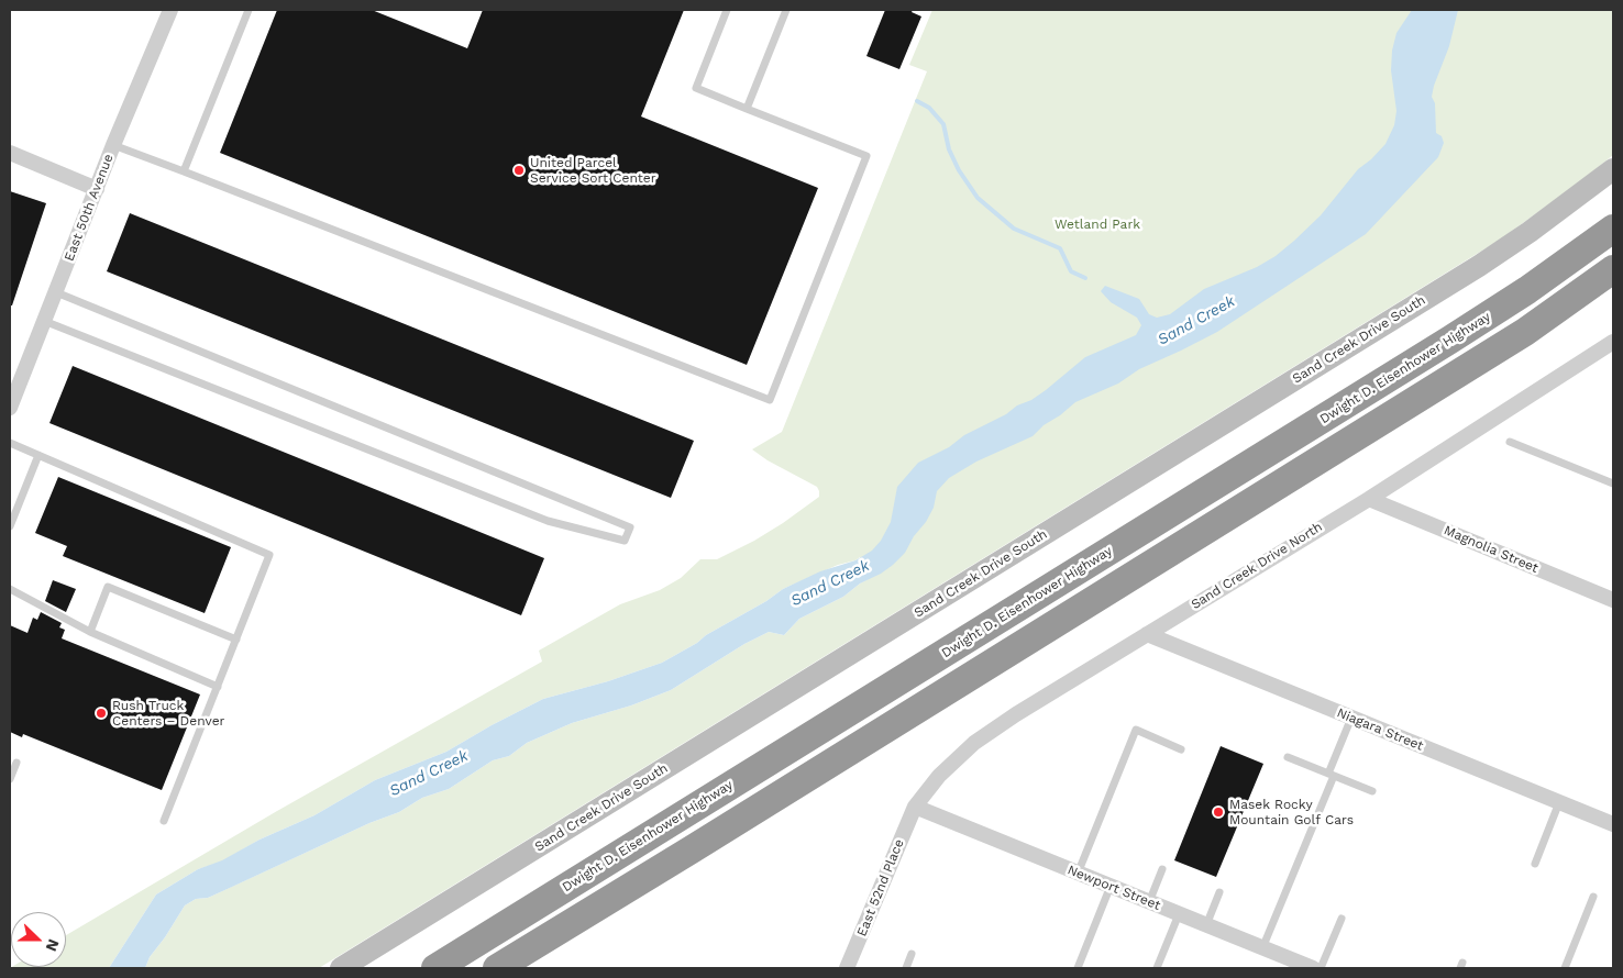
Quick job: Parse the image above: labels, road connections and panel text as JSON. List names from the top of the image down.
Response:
{
  "streets": {
    "highway": ["Dwight D. Eisenhower Highway"],
    "main road": ["Sand Creek Drive South"],
    "street": [
      "East 50th Avenue",
      "Magnolia Street",
      "Sand Creek Drive North",
      "Niagara Street",
      "East 52nd Place",
      "Newport Street"
    ]
  },
  "crossings": [
    ["Magnolia Street", "Sand Creek Drive North"],
    ["Sand Creek Drive North", "Niagara Street"],
    ["Sand Creek Drive North", "East 52nd Place"],
    ["Sand Creek Drive North", "Newport Street"],
    ["East 52nd Place", "Newport Street"]
  ],
  "water": ["Sand Creek"],
  "parks": ["Wetland Park"],
  "places": ["United Parcel Service Sort Center", "Rush Truck Centers – Denver", "Masek Rocky Mountain Golf Cars"],
  "north": "right"
}
